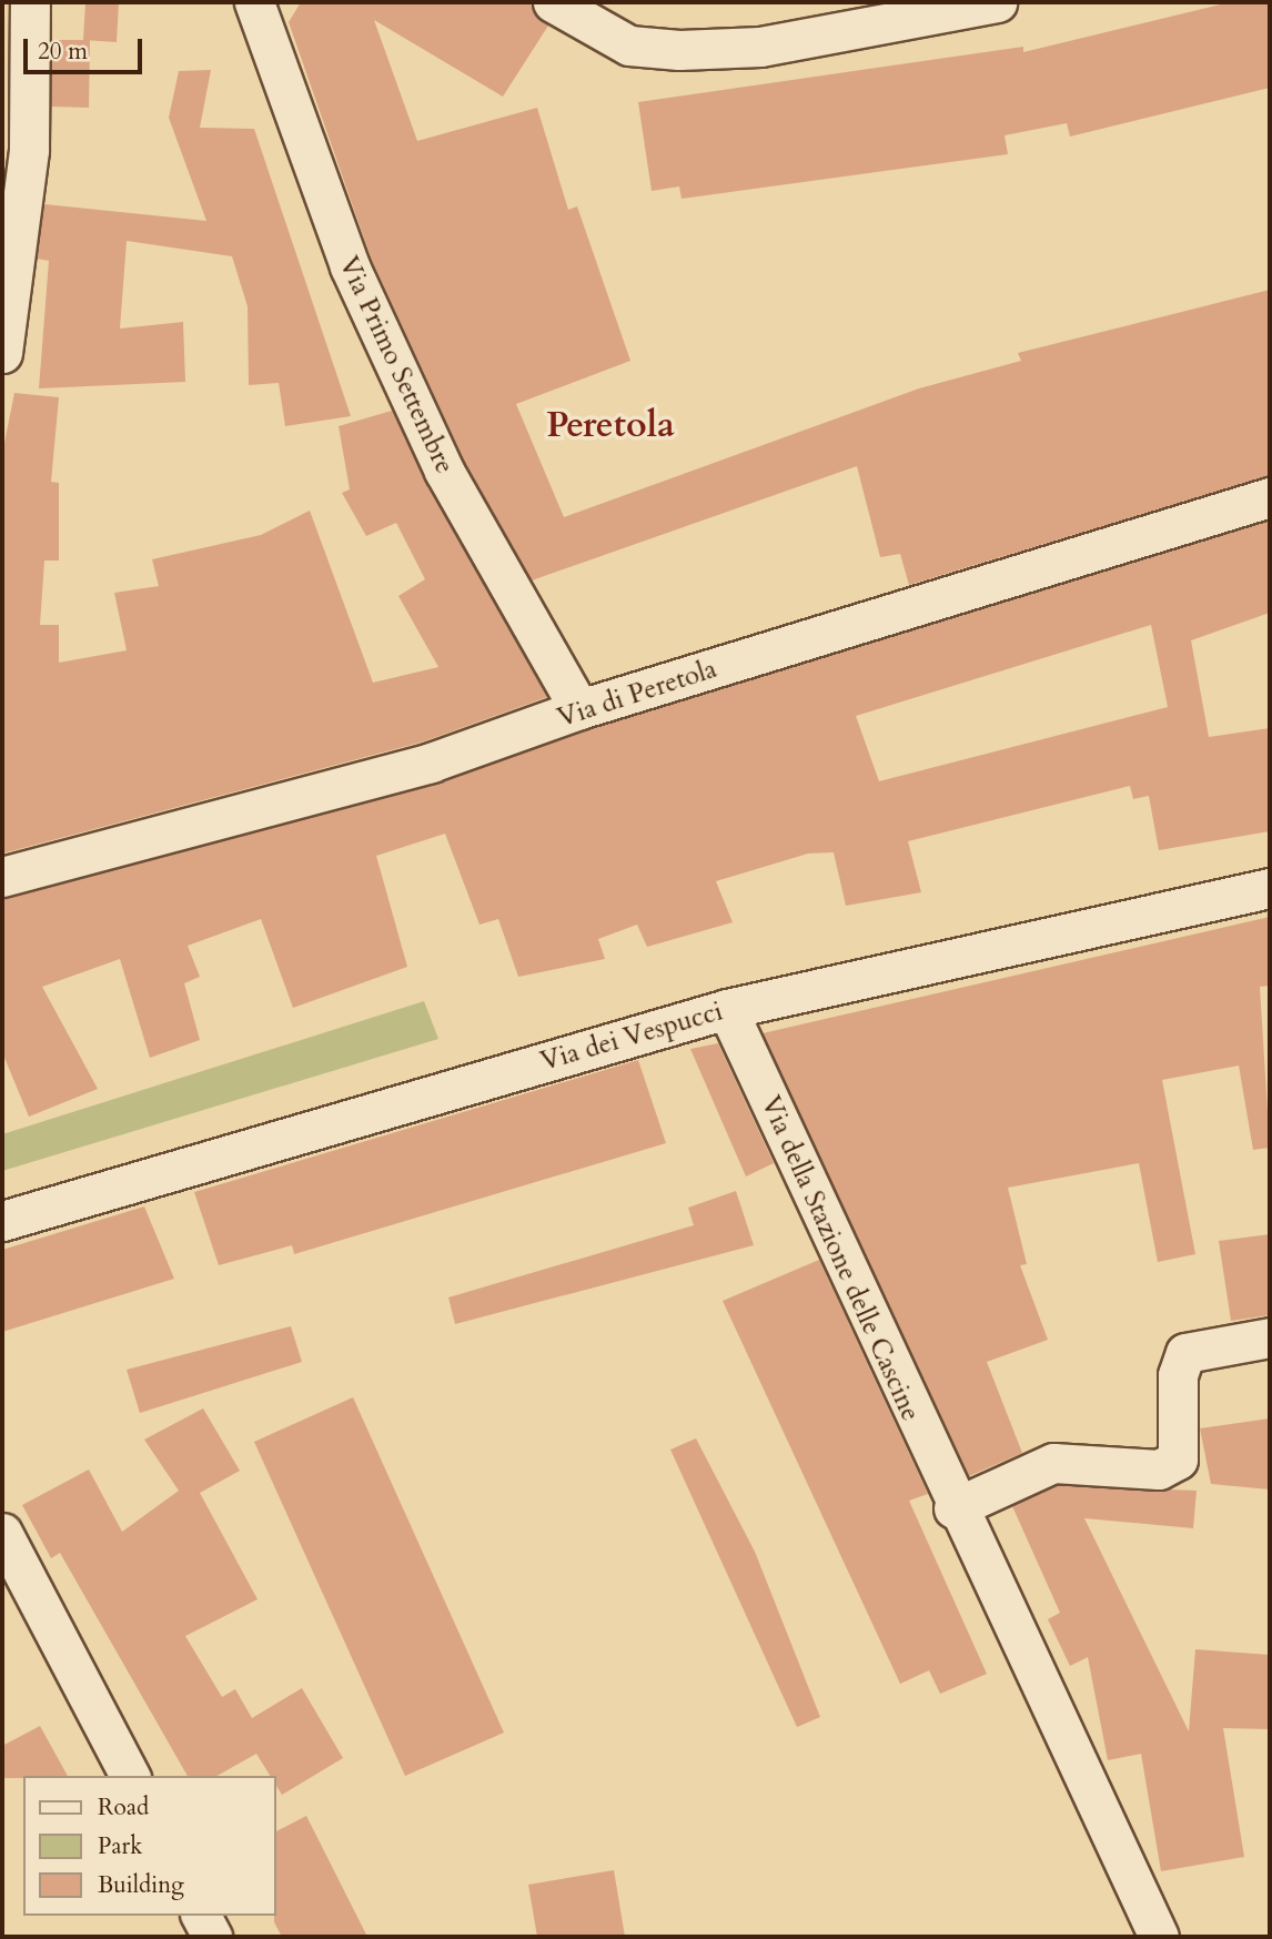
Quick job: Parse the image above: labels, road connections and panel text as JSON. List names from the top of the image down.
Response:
{
  "streets": {
    "street": [
      "Via Primo Settembre",
      "Via di Peretola",
      "Via dei Vespucci",
      "Via della Stazione delle Cascine"
    ]
  },
  "crossings": [
    ["Via Primo Settembre", "Via di Peretola"],
    ["Via dei Vespucci", "Via della Stazione delle Cascine"]
  ],
  "districts": ["Peretola"],
  "legend": ["Road", "Park", "Building"],
  "scale_bar": "20 m"
}
